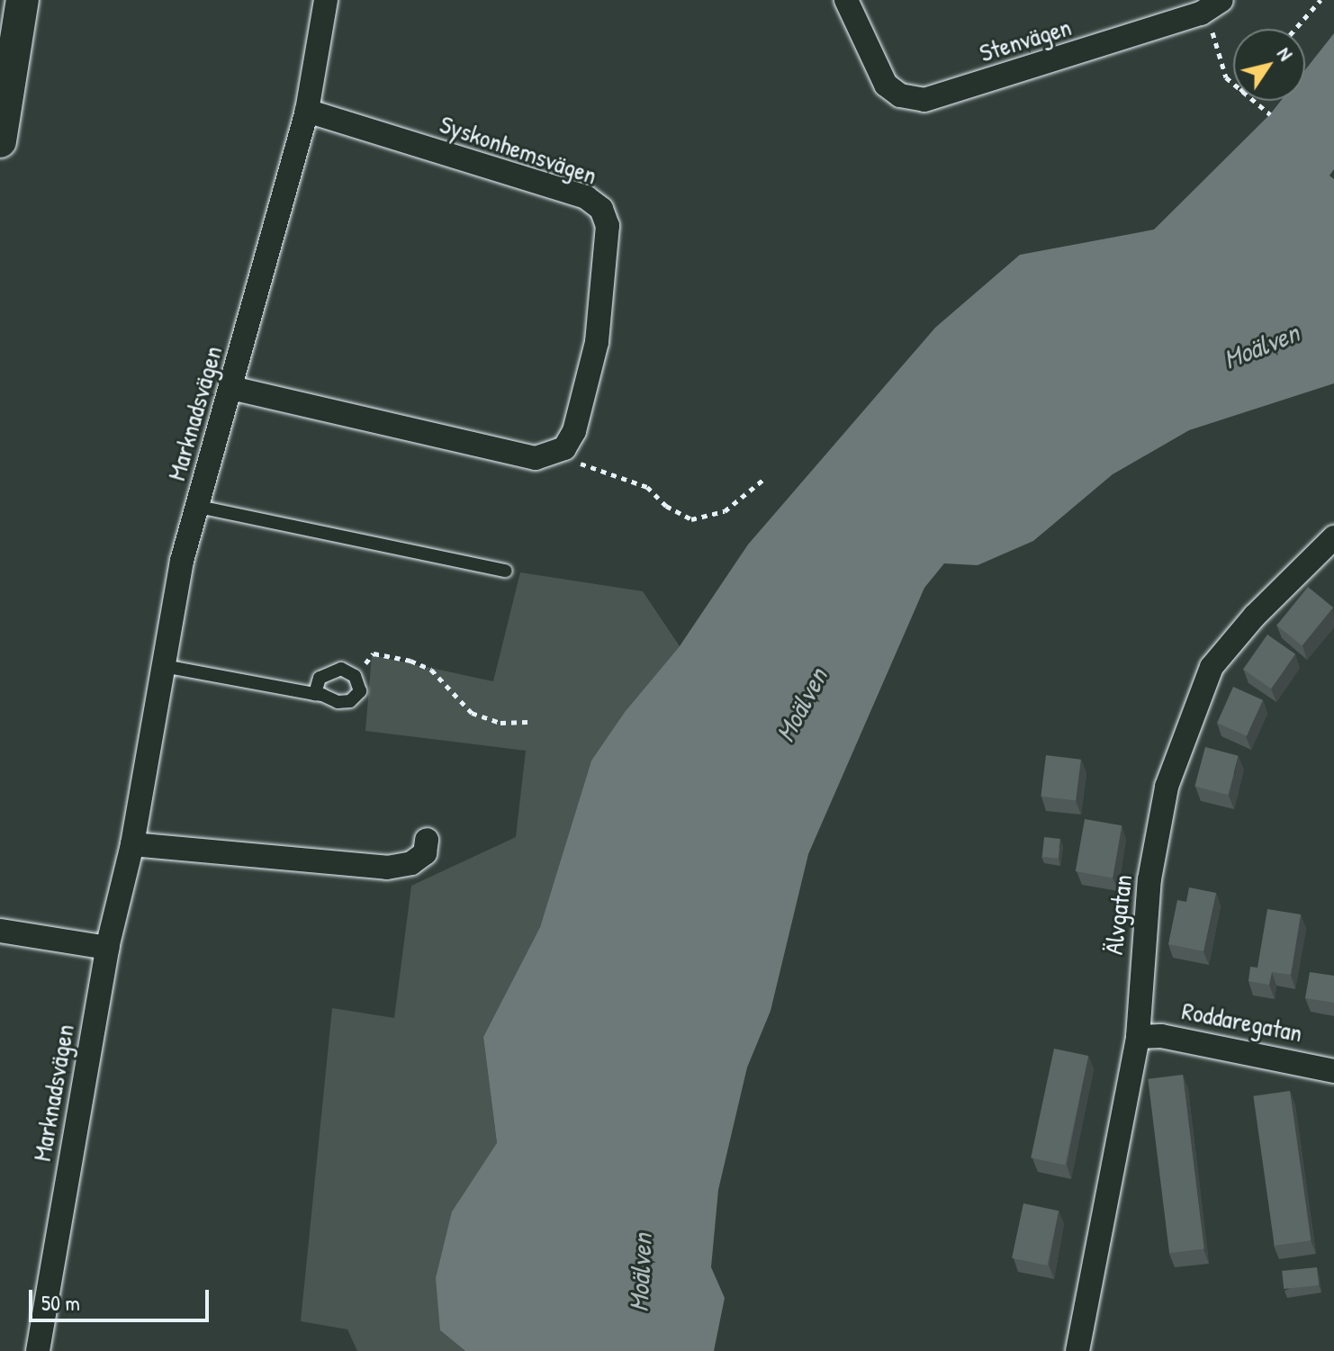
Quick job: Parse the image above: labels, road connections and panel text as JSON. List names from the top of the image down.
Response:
{
  "streets": {
    "street": [
      "Stenvägen",
      "Syskonhemsvägen",
      "Marknadsvägen",
      "Älvgatan",
      "Roddaregatan"
    ]
  },
  "crossings": [
    ["Syskonhemsvägen", "Marknadsvägen"],
    ["Älvgatan", "Roddaregatan"]
  ],
  "water": ["Moälven"],
  "scale_bar": "50 m",
  "north": "top right"
}
